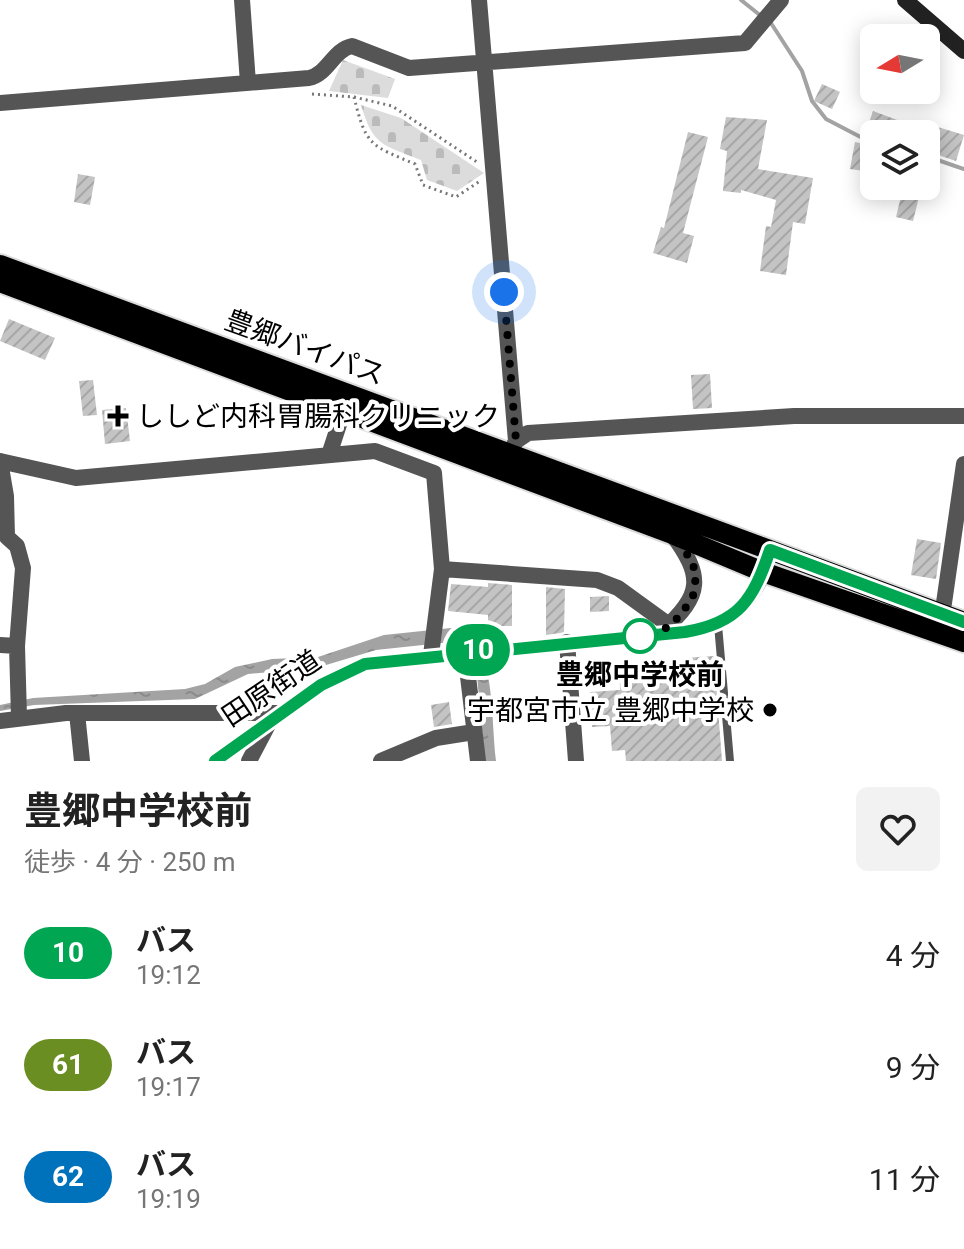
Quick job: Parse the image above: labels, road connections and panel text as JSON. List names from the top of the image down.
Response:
{
  "streets": {
    "main road": ["豊郷バイパス"],
    "street": ["田原街道"]
  },
  "places": {
    "health": ["ししど内科胃腸科クリニック"],
    "other": ["豊郷中学校前", "宇都宮市立 豊郷中学校"]
  },
  "lines": ["bus line 10"],
  "north": "left",
  "page": {
    "on_map": "10",
    "heading": ["豊郷中学校前", "徒歩 · 4 分 · 250 m"],
    "list": [
      {
        "mark": "10",
        "name": "バス",
        "note": "19:12",
        "value": "4 分"
      },
      {
        "mark": "61",
        "name": "バス",
        "note": "19:17",
        "value": "9 分"
      },
      {
        "mark": "62",
        "name": "バス",
        "note": "19:19",
        "value": "11 分"
      }
    ]
  }
}
